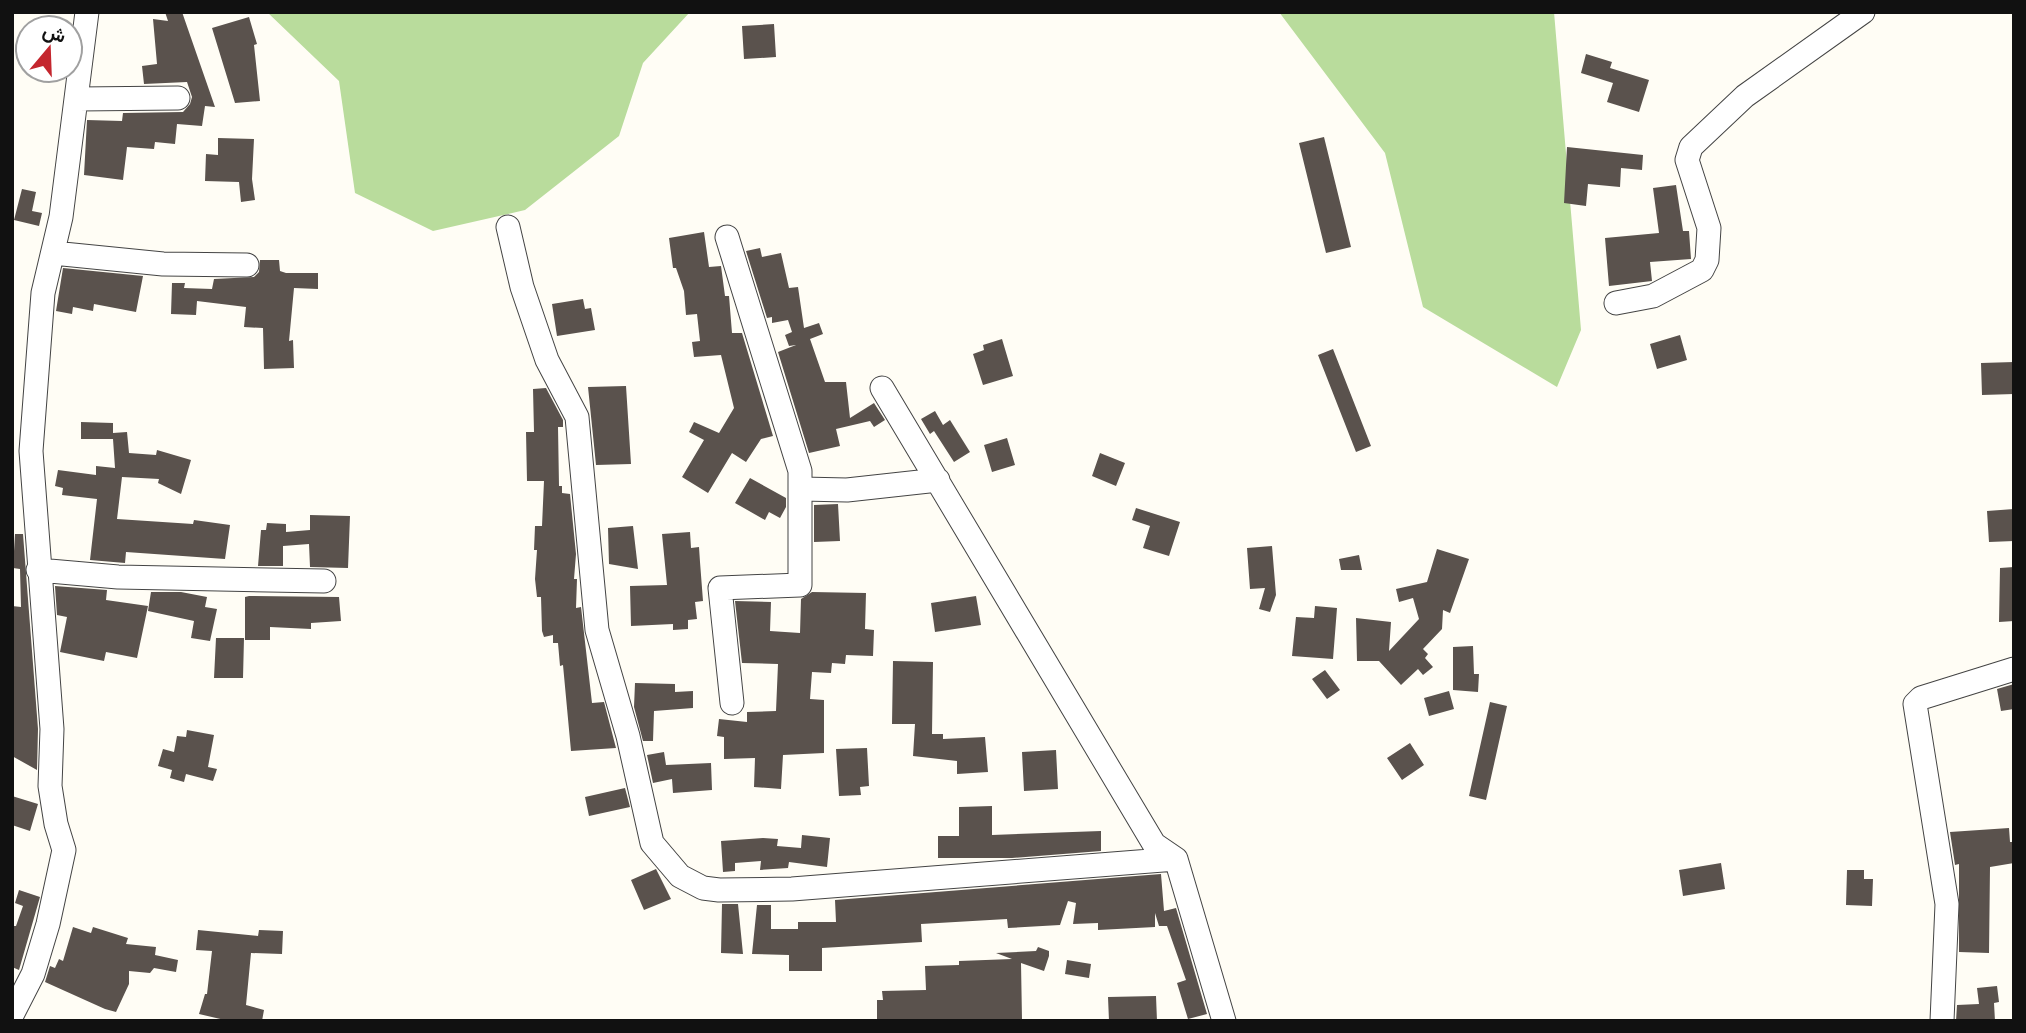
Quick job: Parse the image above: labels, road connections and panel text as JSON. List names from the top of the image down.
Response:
{
  "north": "top"
}
